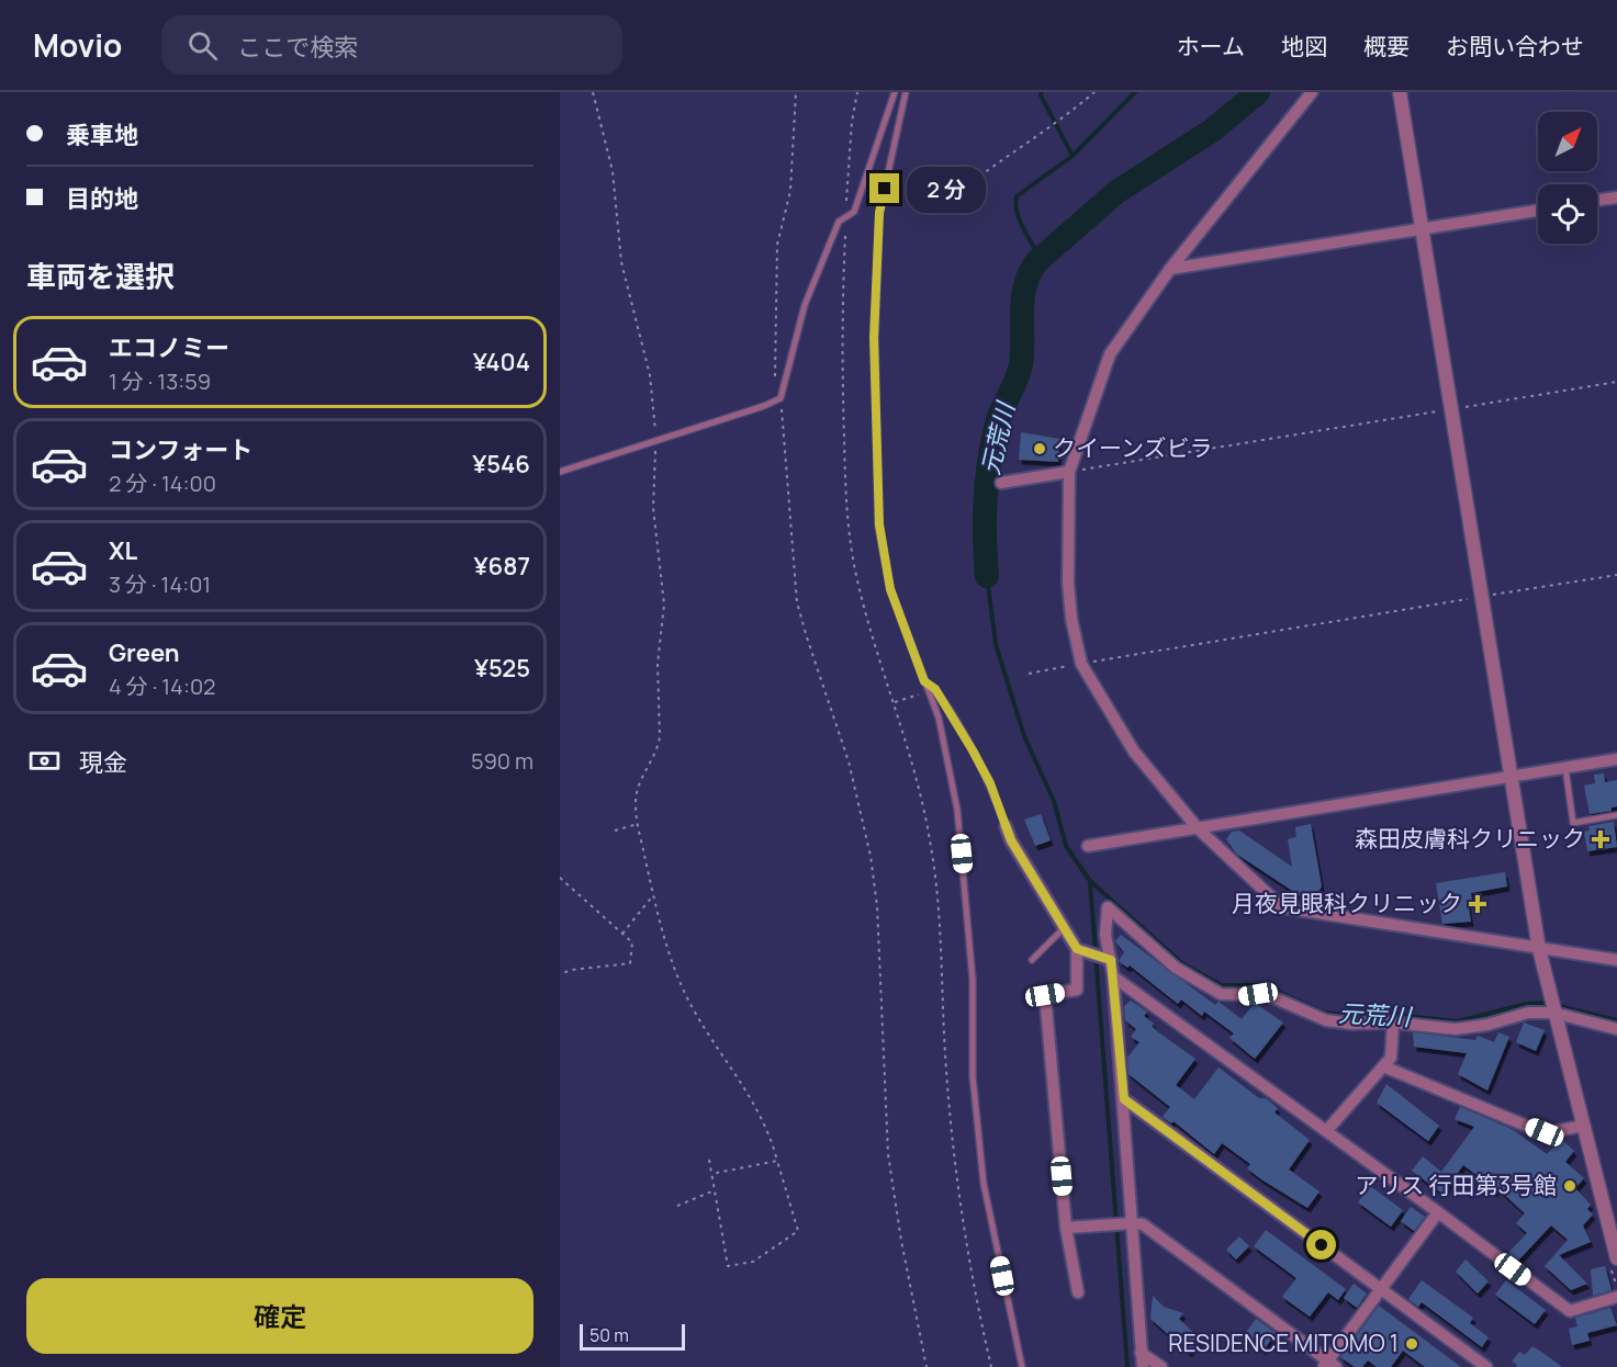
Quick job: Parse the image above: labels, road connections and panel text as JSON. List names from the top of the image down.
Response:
{
  "water": ["元荒川"],
  "places": {
    "other": ["クイーンズビラ", "アリス 行田第3号館", "RESIDENCE MITOMO 1"],
    "health": ["森田皮膚科クリニック", "月夜見眼科クリニック"]
  },
  "scale_bar": "50 m",
  "north": "top right",
  "page": {
    "header": "Movio",
    "search": "ここで検索",
    "nav": [
      "ホーム",
      "地図",
      "概要",
      "お問い合わせ"
    ],
    "banner": ["乗車地", "目的地"],
    "bubble": "2 分",
    "heading": "車両を選択",
    "list": [
      {
        "name": "エコノミー",
        "note": "1 分 · 13:59",
        "value": "¥404"
      },
      {
        "name": "コンフォート",
        "note": "2 分 · 14:00",
        "value": "¥546"
      },
      {
        "name": "XL",
        "note": "3 分 · 14:01",
        "value": "¥687"
      },
      {
        "name": "Green",
        "note": "4 分 · 14:02",
        "value": "¥525"
      }
    ],
    "pay": ["現金", "590 m"],
    "buttons": "確定",
    "scale": "50 m"
  }
}
